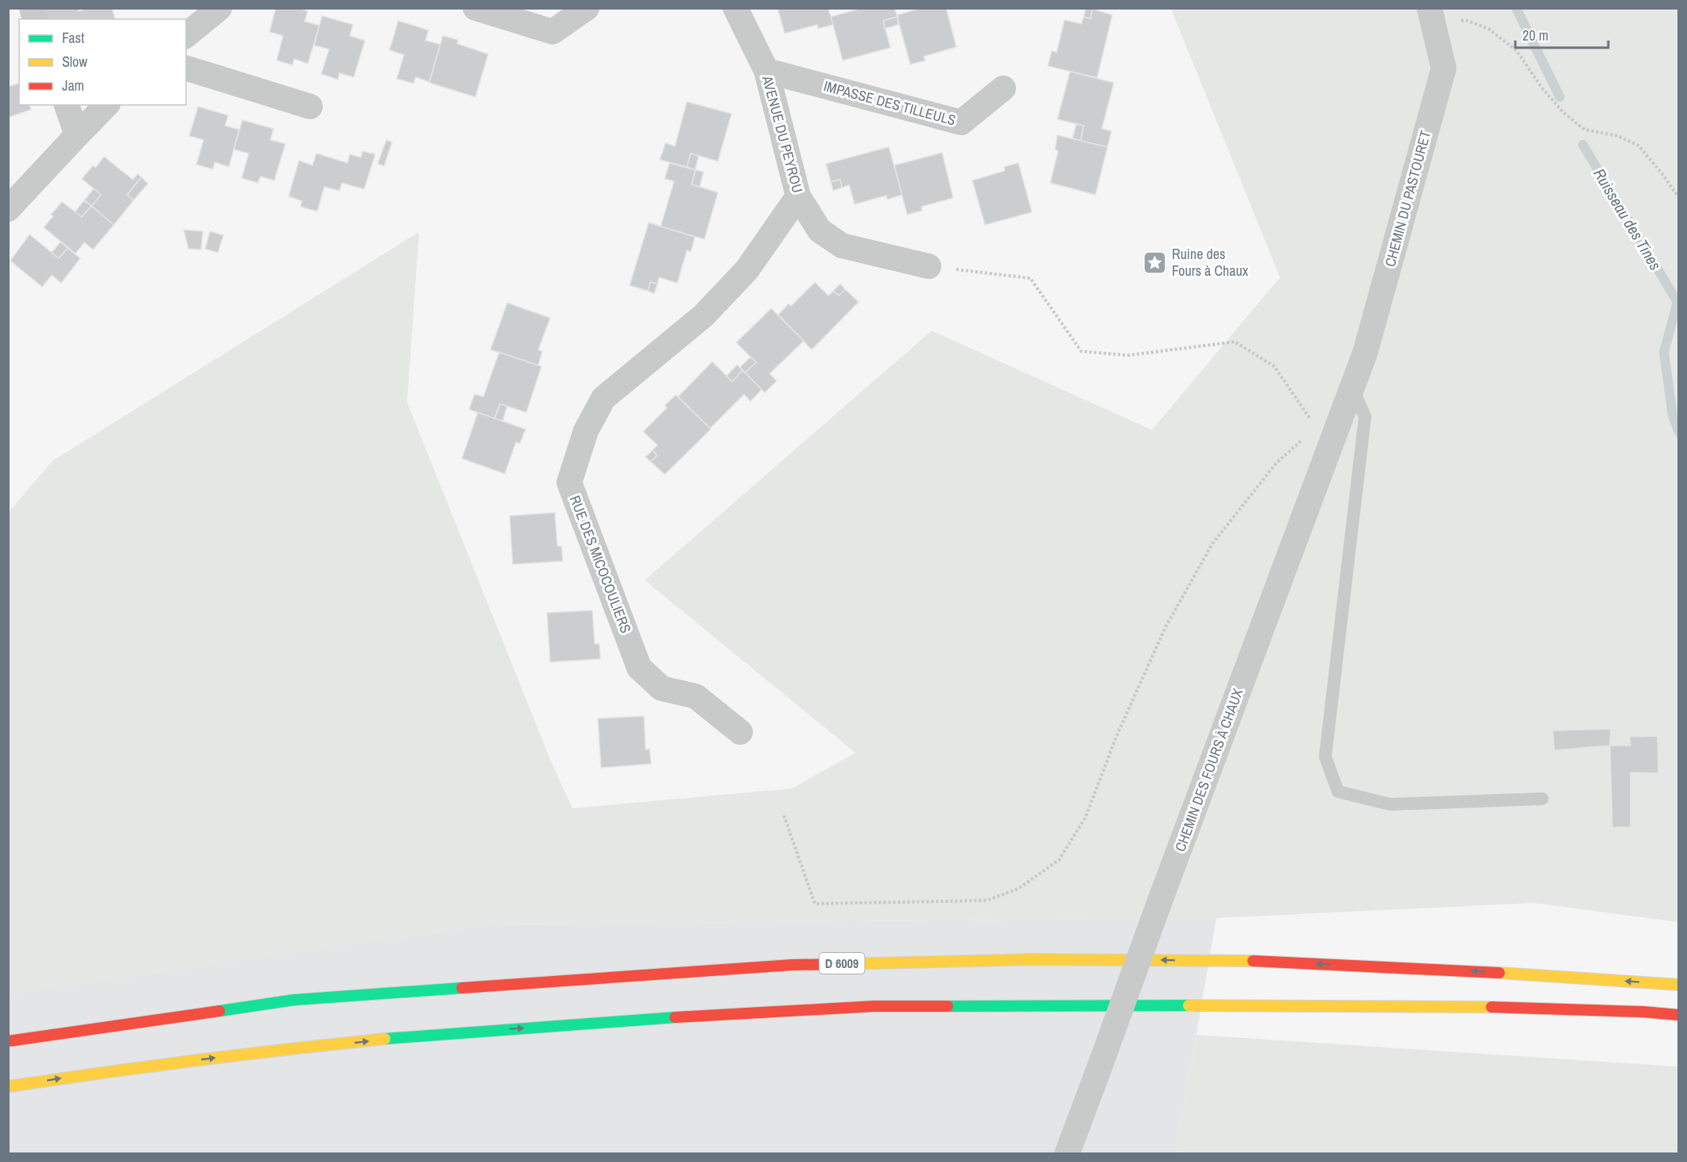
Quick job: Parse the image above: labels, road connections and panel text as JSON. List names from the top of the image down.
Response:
{
  "streets": {
    "main road": ["D 6009"],
    "street": [
      "IMPASSE DES TILLEULS",
      "AVENUE DU PEYROU",
      "CHEMIN DU PASTOURET",
      "RUE DES MICOCOULIERS",
      "CHEMIN DES FOURS À CHAUX"
    ]
  },
  "crossings": [
    ["IMPASSE DES TILLEULS", "AVENUE DU PEYROU"],
    ["AVENUE DU PEYROU", "RUE DES MICOCOULIERS"],
    ["CHEMIN DU PASTOURET", "CHEMIN DES FOURS À CHAUX"]
  ],
  "water": ["Ruisseau des Tines"],
  "places": {
    "place": ["Ruine des Fours à Chaux"]
  },
  "legend": ["Fast", "Slow", "Jam"],
  "scale_bar": "20 m"
}
